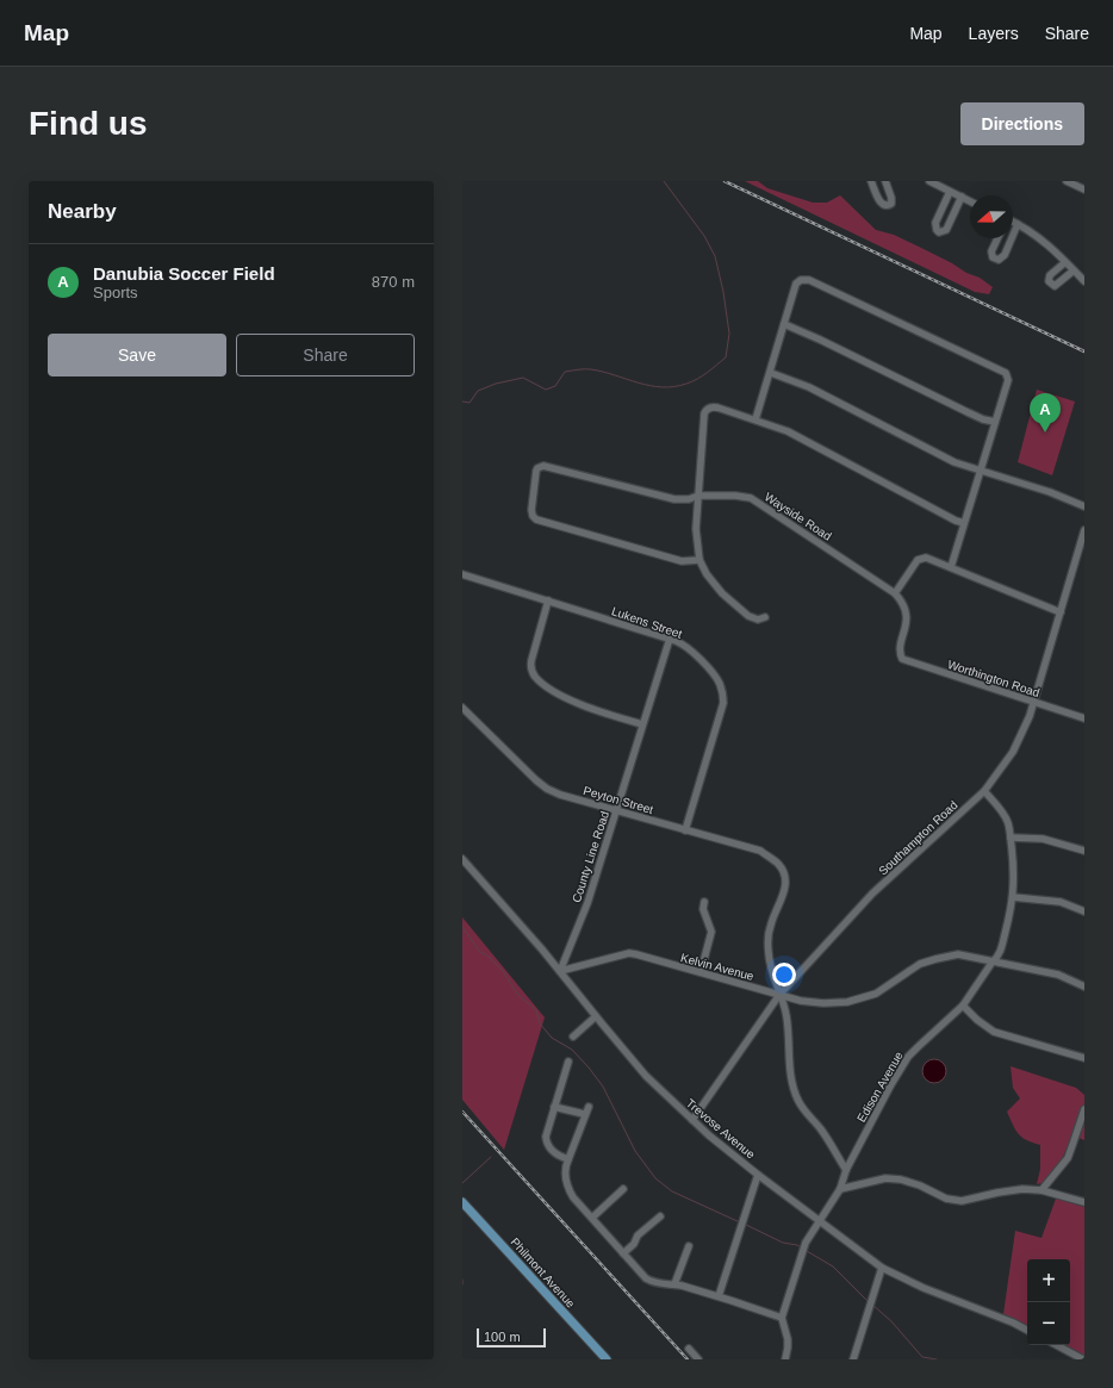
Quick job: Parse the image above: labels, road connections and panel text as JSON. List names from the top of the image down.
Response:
{
  "streets": {
    "main road": ["Philmont Avenue"],
    "street": [
      "Wayside Road",
      "Lukens Street",
      "Worthington Road",
      "Peyton Street",
      "Southampton Road",
      "County Line Road",
      "Kelvin Avenue",
      "Edison Avenue",
      "Trevose Avenue"
    ]
  },
  "crossings": [
    ["Wayside Road", "Worthington Road"],
    ["Lukens Street", "Peyton Street"],
    ["Lukens Street", "County Line Road"],
    ["Worthington Road", "Southampton Road"],
    ["Peyton Street", "Southampton Road"],
    ["Peyton Street", "County Line Road"],
    ["Peyton Street", "Kelvin Avenue"],
    ["Southampton Road", "Kelvin Avenue"],
    ["Southampton Road", "Edison Avenue"],
    ["Southampton Road", "Trevose Avenue"],
    ["County Line Road", "Kelvin Avenue"],
    ["County Line Road", "Trevose Avenue"],
    ["Kelvin Avenue", "Edison Avenue"],
    ["Kelvin Avenue", "Trevose Avenue"],
    ["Edison Avenue", "Trevose Avenue"]
  ],
  "scale_bar": "100 m",
  "north": "left",
  "page": {
    "header": "Map",
    "nav": ["Map", "Layers", "Share"],
    "buttons": [
      "Directions",
      ["Save", "Share"]
    ],
    "title": "Find us",
    "heading": "Nearby",
    "list": [
      {
        "mark": "A",
        "name": "Danubia Soccer Field",
        "note": "Sports",
        "value": "870 m"
      }
    ],
    "pins": "A",
    "map_buttons": ["+", "−"],
    "scale": "100 m"
  }
}
